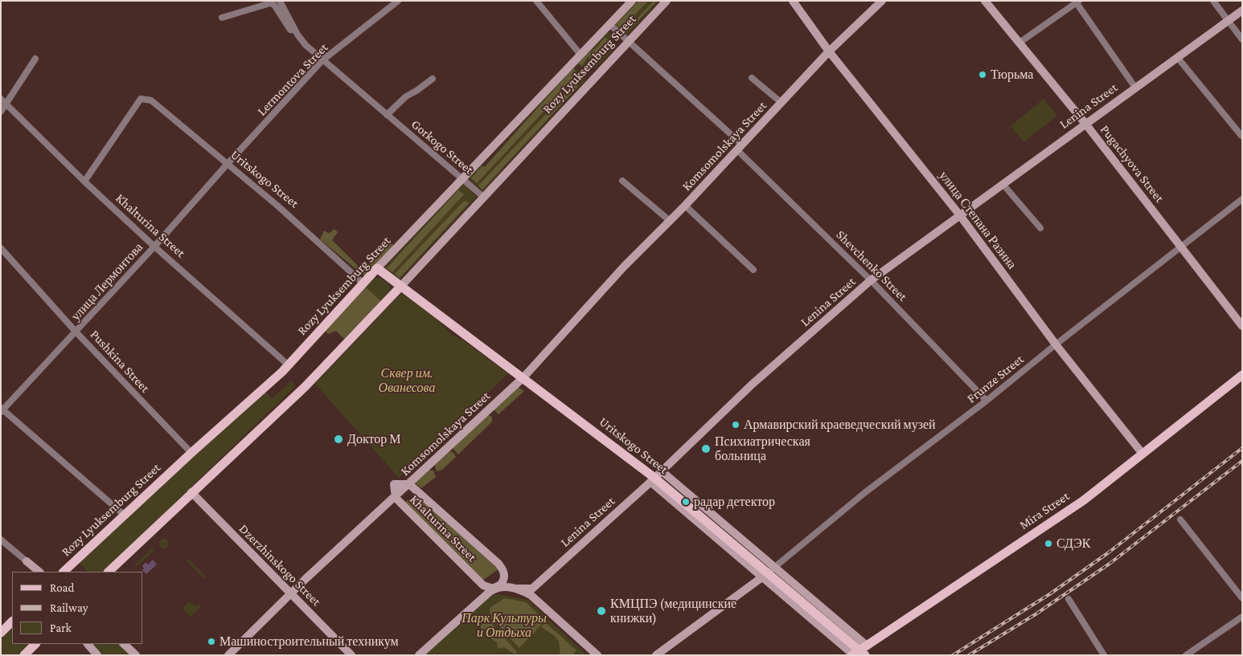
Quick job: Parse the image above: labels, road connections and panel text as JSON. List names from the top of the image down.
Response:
{
  "streets": {
    "main road": [
      "Rozy Lyuksemburg Street",
      "Lenina Street",
      "Komsomolskaya Street",
      "Pugachyova Street",
      "Uritskogo Street",
      "улица Степана Разина",
      "Khalturina Street",
      "Mira Street",
      "Dzerzhinskogo Street"
    ],
    "street": [
      "Lermontova Street",
      "Gorkogo Street",
      "Shevchenko Street",
      "улица Лермонтова",
      "Pushkina Street",
      "Frunze Street"
    ]
  },
  "crossings": [
    ["Rozy Lyuksemburg Street", "Gorkogo Street"],
    ["Rozy Lyuksemburg Street", "Uritskogo Street"],
    ["Rozy Lyuksemburg Street", "Khalturina Street"],
    ["Rozy Lyuksemburg Street", "Shevchenko Street"],
    ["Rozy Lyuksemburg Street", "Pushkina Street"],
    ["Rozy Lyuksemburg Street", "Dzerzhinskogo Street"],
    ["Lermontova Street", "Gorkogo Street"],
    ["Lermontova Street", "Uritskogo Street"],
    ["Lermontova Street", "улица Лермонтова"],
    ["Lenina Street", "Pugachyova Street"],
    ["Lenina Street", "Uritskogo Street"],
    ["Lenina Street", "улица Степана Разина"],
    ["Lenina Street", "Khalturina Street"],
    ["Lenina Street", "Shevchenko Street"],
    ["Komsomolskaya Street", "Uritskogo Street"],
    ["Komsomolskaya Street", "улица Степана Разина"],
    ["Komsomolskaya Street", "Khalturina Street"],
    ["Komsomolskaya Street", "Shevchenko Street"],
    ["Pugachyova Street", "Frunze Street"],
    ["Uritskogo Street", "Khalturina Street"],
    ["Uritskogo Street", "улица Лермонтова"],
    ["Uritskogo Street", "Frunze Street"],
    ["Uritskogo Street", "Mira Street"],
    ["улица Степана Разина", "Frunze Street"],
    ["улица Степана Разина", "Mira Street"],
    ["Khalturina Street", "улица Лермонтова"],
    ["Shevchenko Street", "Frunze Street"],
    ["улица Лермонтова", "Pushkina Street"]
  ],
  "parks": ["Сквер им. Ованесова", "Парк Культуры и Отдыха"],
  "places": [
    "Тюрьма",
    "Армавирский краеведческий музей",
    "Доктор М",
    "Психиатрическая больница",
    "радар детектор",
    "СДЭК",
    "КМЦПЭ (медицинские книжки)",
    "Машиностроительный техникум"
  ],
  "legend": ["Road", "Railway", "Park"]
}
